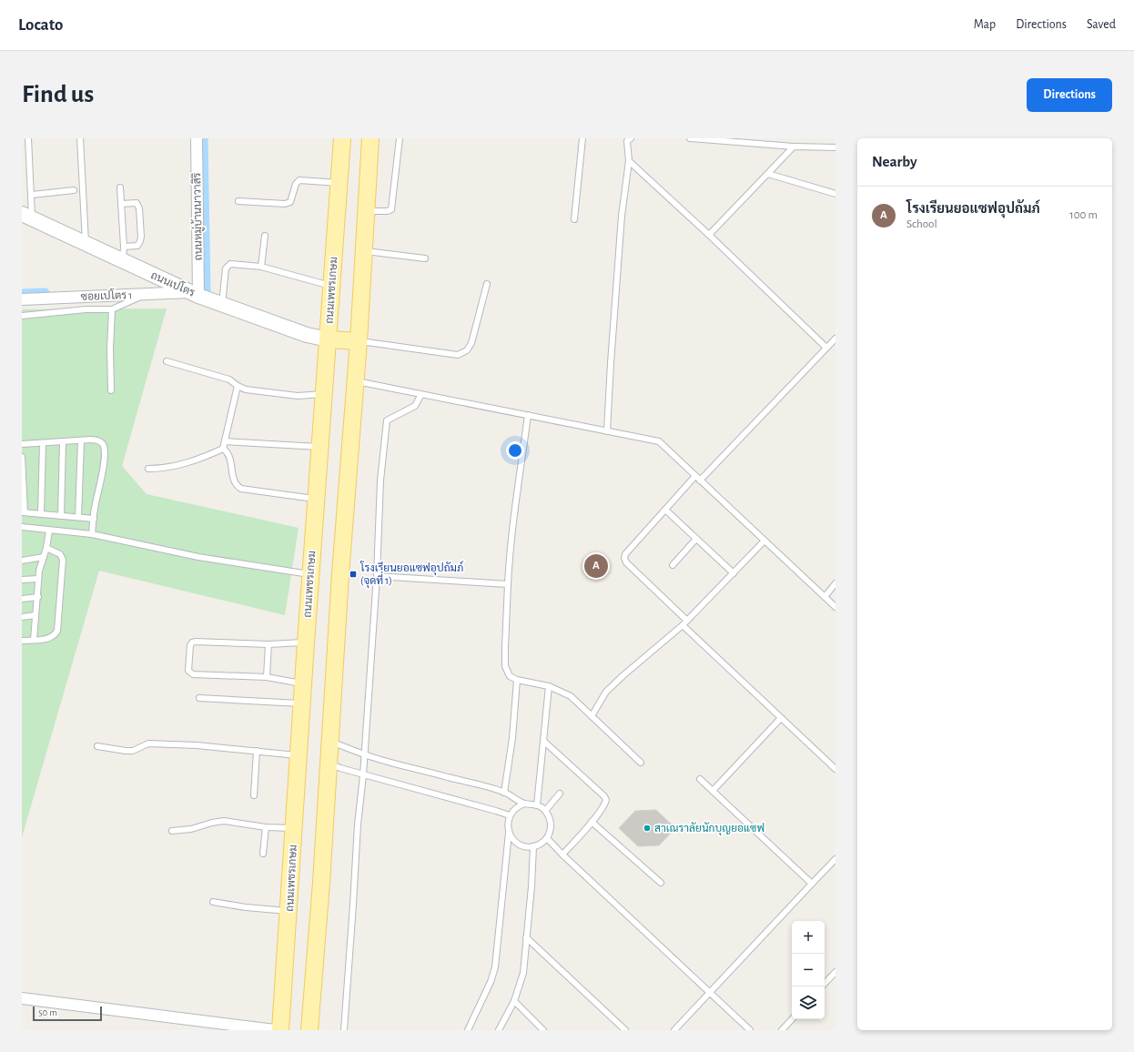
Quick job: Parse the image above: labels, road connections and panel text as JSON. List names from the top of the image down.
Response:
{
  "streets": {
    "main road": ["ถนนเพชรเกษม"],
    "street": ["ถนนหมู่บ้านนาวาสิริ", "ถนนเปโตร", "ซอยเปโตร 1"]
  },
  "crossings": [
    ["ถนนหมู่บ้านนาวาสิริ", "ถนนเปโตร"],
    ["ถนนหมู่บ้านนาวาสิริ", "ซอยเปโตร 1"],
    ["ถนนเปโตร", "ถนนเพชรเกษม"],
    ["ถนนเปโตร", "ซอยเปโตร 1"]
  ],
  "places": {
    "transit": ["โรงเรียนยอแซฟอุปถัมภ์ (จุดที่ 1)"],
    "other": ["สาเณราลัยนักบุญยอแซฟ"]
  },
  "scale_bar": "50 m",
  "page": {
    "header": "Locato",
    "nav": ["Map", "Directions", "Saved"],
    "buttons": "Directions",
    "title": "Find us",
    "heading": "Nearby",
    "list": [
      {
        "mark": "A",
        "name": "โรงเรียนยอแซฟอุปถัมภ์",
        "note": "School",
        "value": "100 m"
      }
    ],
    "pins": "A",
    "map_buttons": ["+", "−"],
    "scale": "50 m"
  }
}
